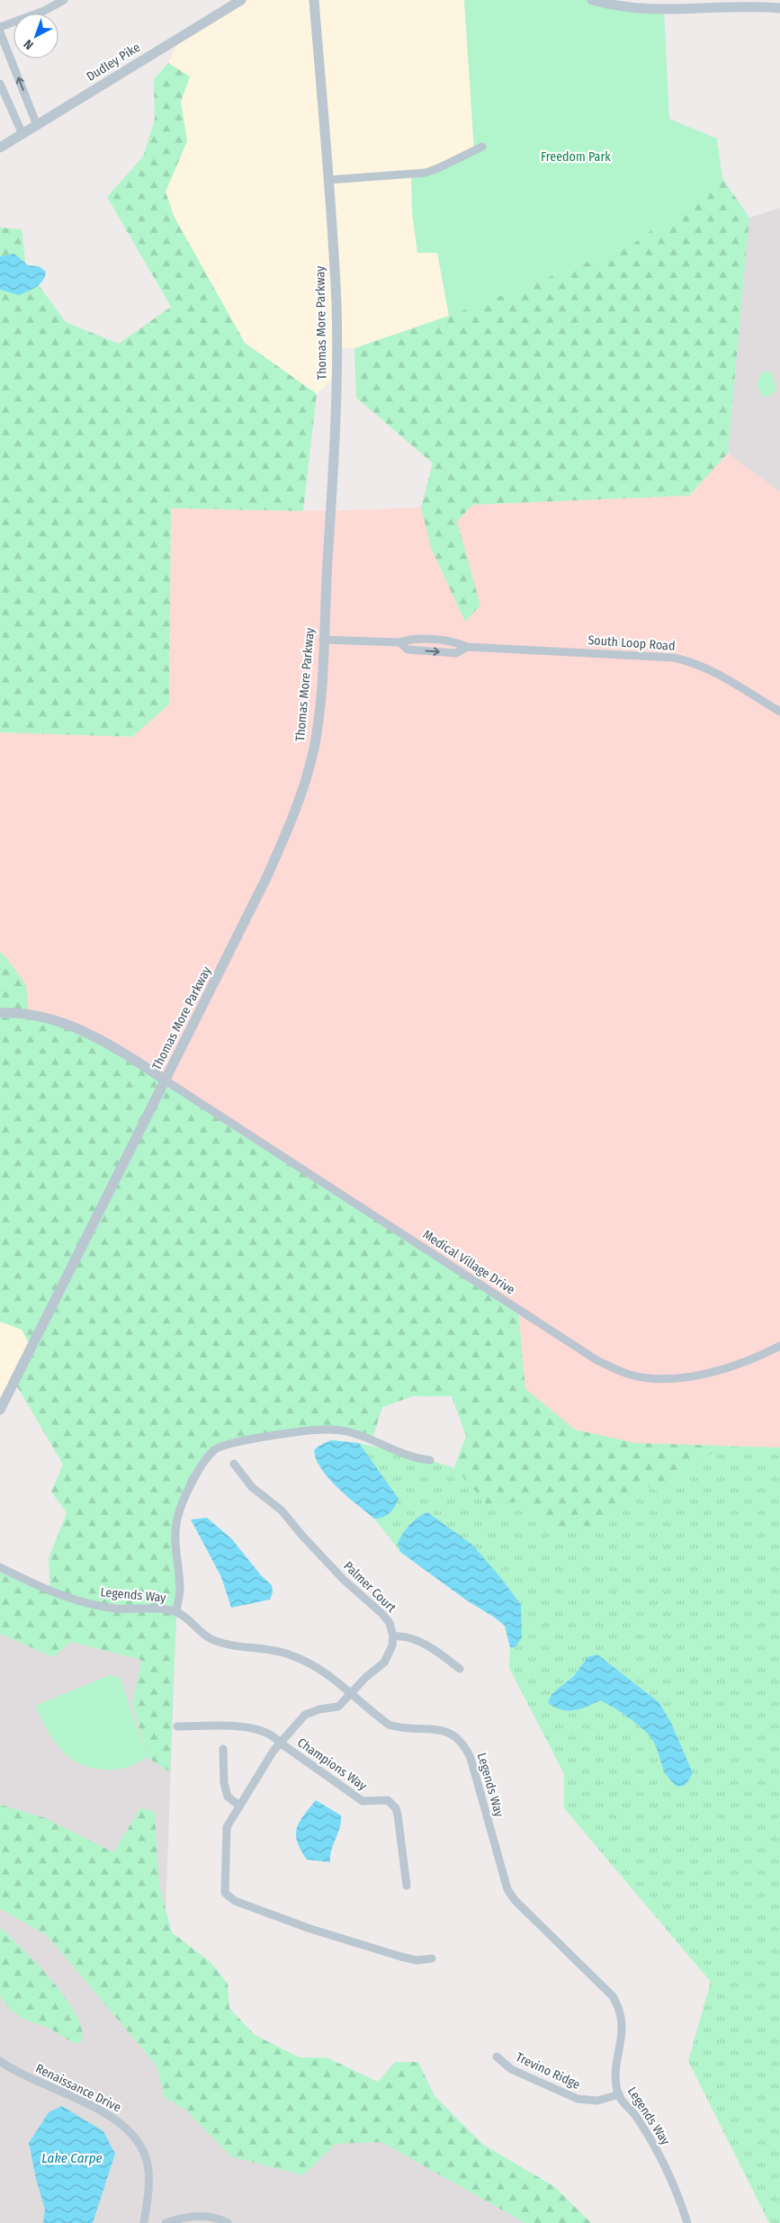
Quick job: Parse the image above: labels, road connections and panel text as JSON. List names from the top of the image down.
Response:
{
  "streets": {
    "street": [
      "Dudley Pike",
      "Thomas More Parkway",
      "South Loop Road",
      "Medical Village Drive",
      "Palmer Court",
      "Legends Way",
      "Champions Way",
      "Trevino Ridge",
      "Renaissance Drive"
    ]
  },
  "crossings": [
    ["Thomas More Parkway", "South Loop Road"],
    ["Thomas More Parkway", "Medical Village Drive"],
    ["Legends Way", "Trevino Ridge"]
  ],
  "water": ["Lake Carpe"],
  "parks": ["Freedom Park"],
  "north": "bottom left"
}
